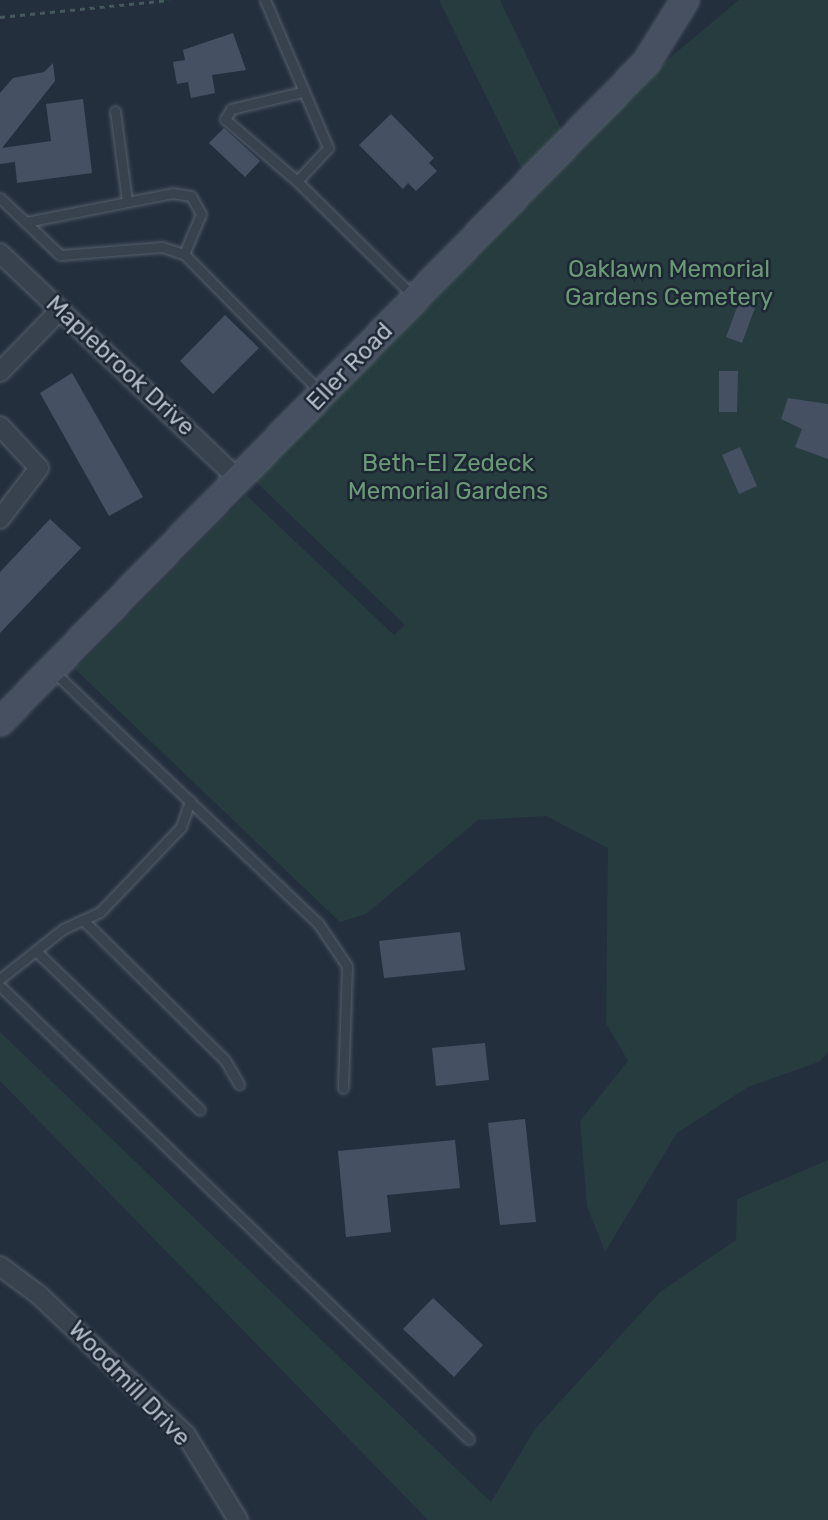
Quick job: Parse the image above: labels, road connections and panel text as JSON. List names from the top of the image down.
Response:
{
  "streets": {
    "street": ["Maplebrook Drive", "Eller Road", "Woodmill Drive"]
  },
  "crossings": [
    ["Maplebrook Drive", "Eller Road"]
  ],
  "parks": ["Oaklawn Memorial Gardens Cemetery", "Beth-El Zedeck Memorial Gardens"]
}
